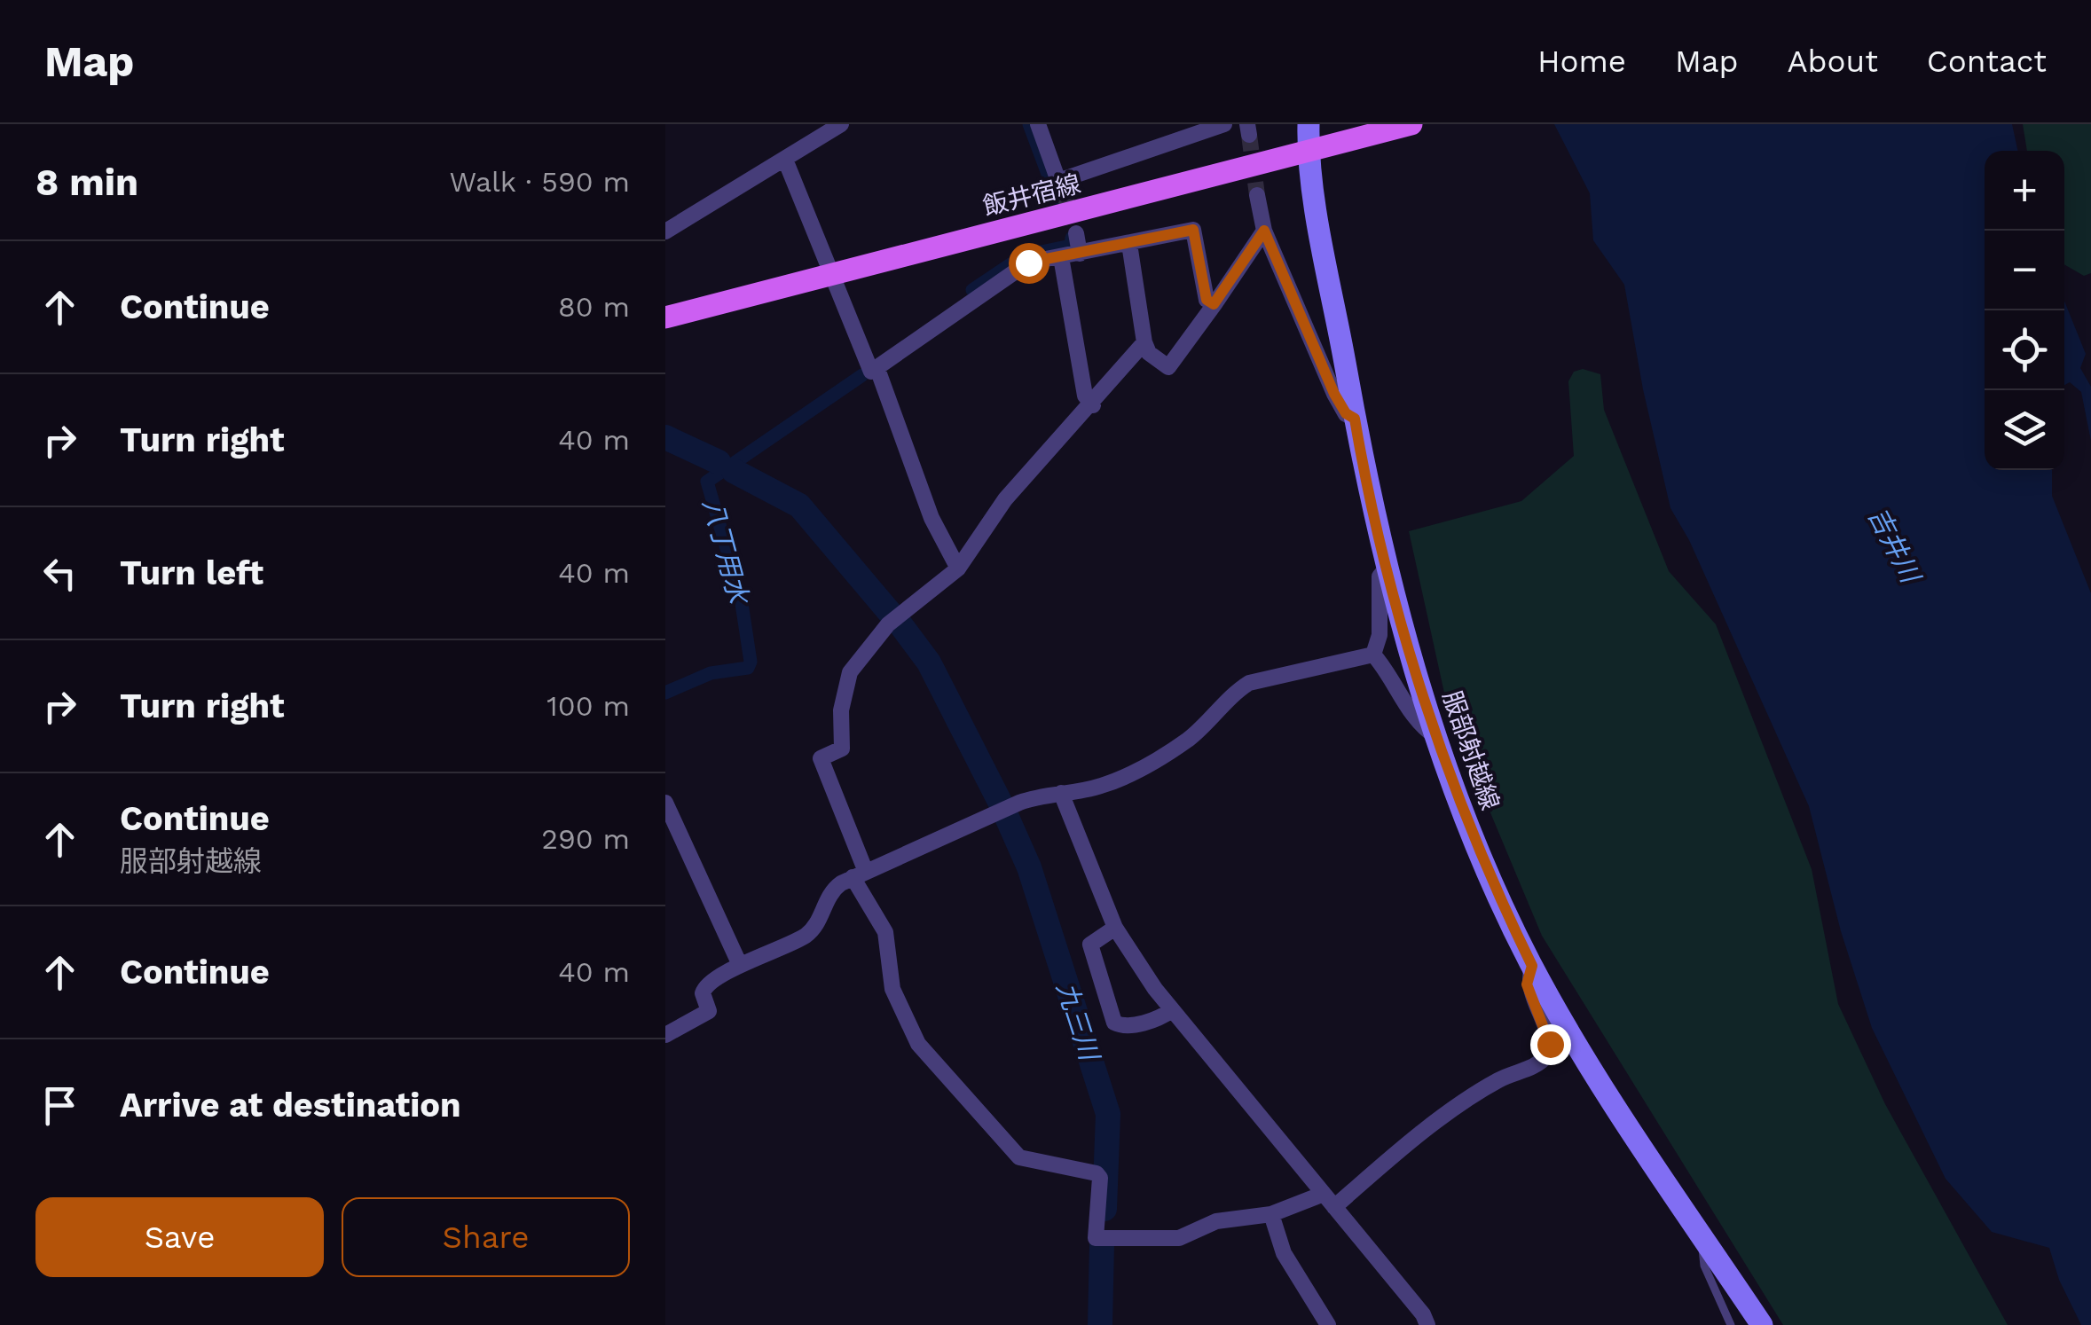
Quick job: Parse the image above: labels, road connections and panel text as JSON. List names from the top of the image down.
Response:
{
  "streets": {
    "main road": ["飯井宿線", "服部射越線"]
  },
  "crossings": [
    ["飯井宿線", "服部射越線"]
  ],
  "water": ["吉井川", "八丁用水", "九三川"],
  "page": {
    "header": "Map",
    "nav": [
      "Home",
      "Map",
      "About",
      "Contact"
    ],
    "heading": ["8 min", "Walk · 590 m"],
    "map_buttons": ["+", "−"],
    "list": [
      ["Continue", "80 m"],
      ["Turn right", "40 m"],
      ["Turn left", "40 m"],
      ["Turn right", "100 m"],
      ["Continue", "服部射越線", "290 m"],
      ["Continue", "40 m"],
      "Arrive at destination"
    ],
    "buttons": ["Save", "Share"]
  }
}
